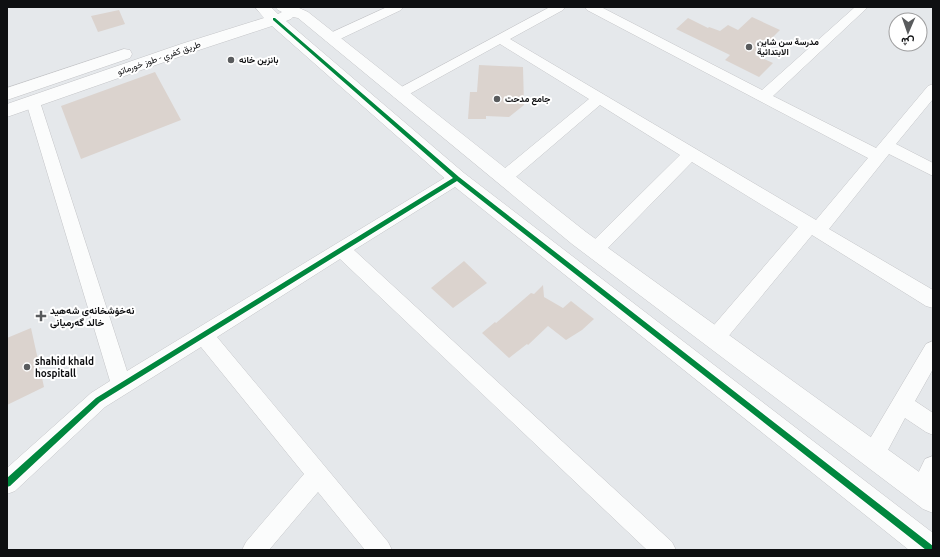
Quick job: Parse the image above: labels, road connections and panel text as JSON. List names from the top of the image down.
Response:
{
  "streets": {
    "street": ["طريق كفري - طوز خورماتو"]
  },
  "places": {
    "other": [
      "مدرسة سن شاين الابتدائية",
      "بانزين خانه",
      "جامع مدحت",
      "shahid khald hospitall"
    ],
    "health": ["نەخۆشخانەی شەهید خالد گەرمیانی"]
  },
  "north": "bottom"
}
